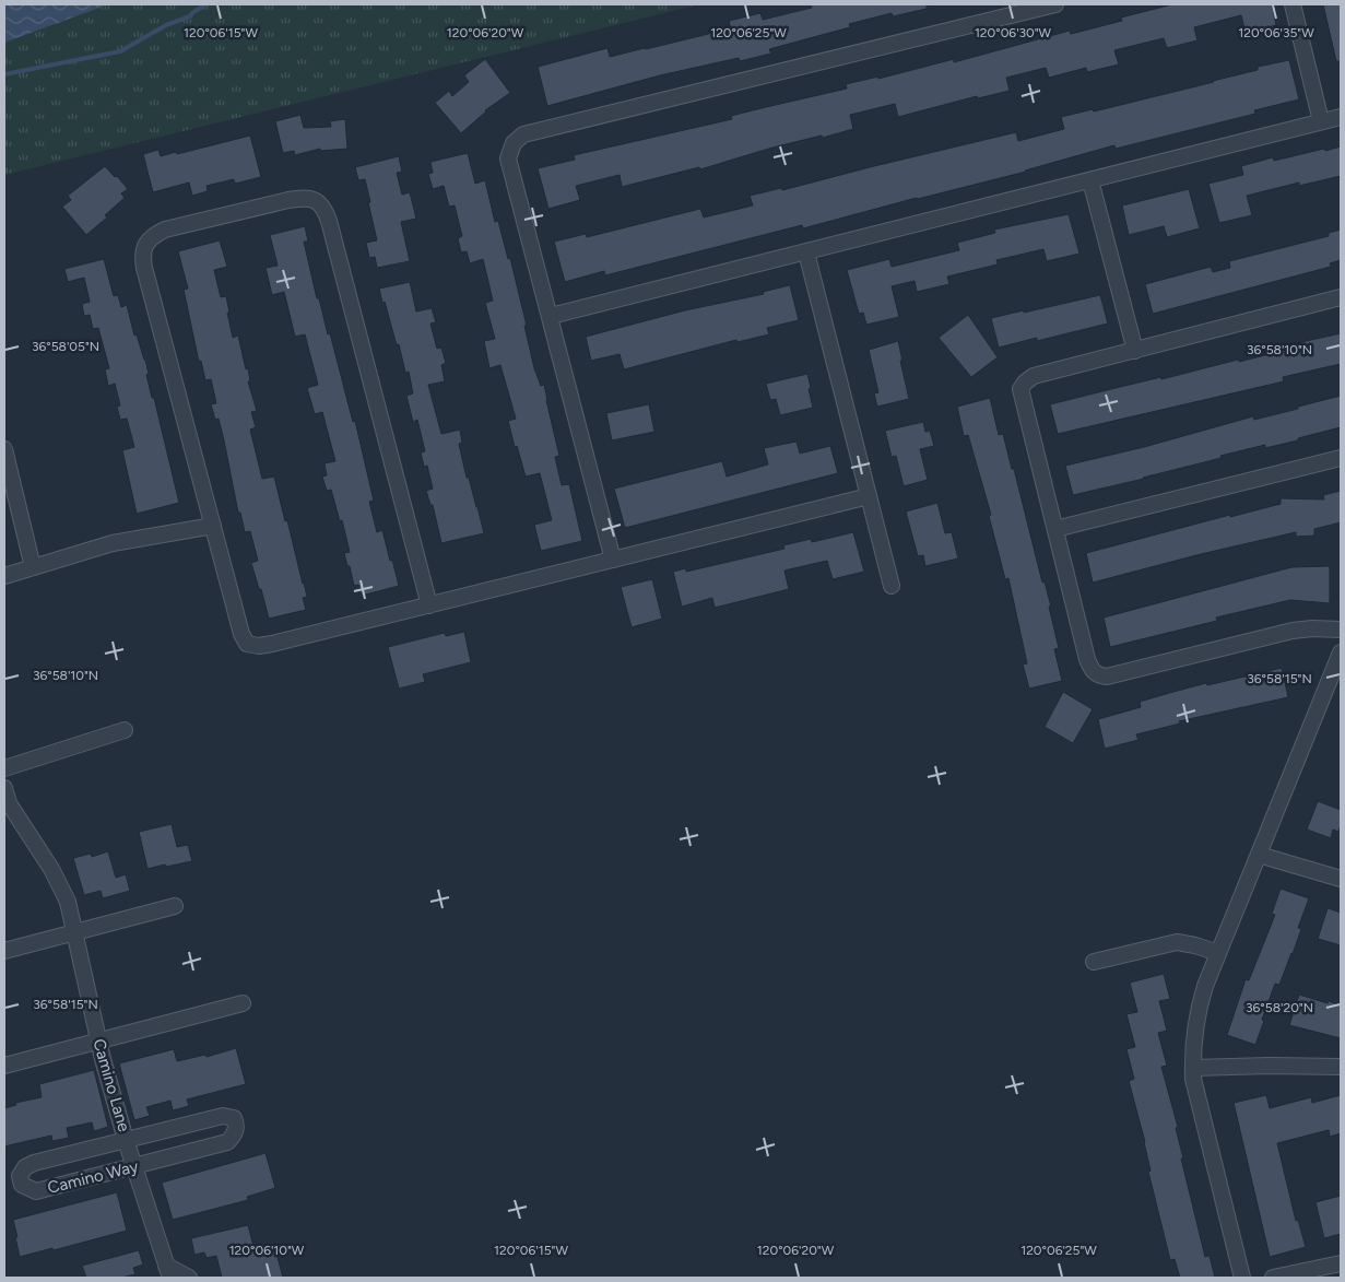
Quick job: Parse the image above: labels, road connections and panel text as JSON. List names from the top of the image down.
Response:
{
  "streets": {
    "street": ["Camino Lane", "Camino Way"]
  },
  "crossings": [
    ["Camino Lane", "Camino Way"]
  ],
  "coordinates": [
    "120°06'35\"W",
    "120°06'15\"W",
    "120°06'20\"W",
    "120°06'25\"W",
    "120°06'30\"W",
    "36°58'05\"N",
    "36°58'10\"N",
    "36°58'15\"N",
    "36°58'20\"N",
    "120°06'10\"W"
  ]
}
